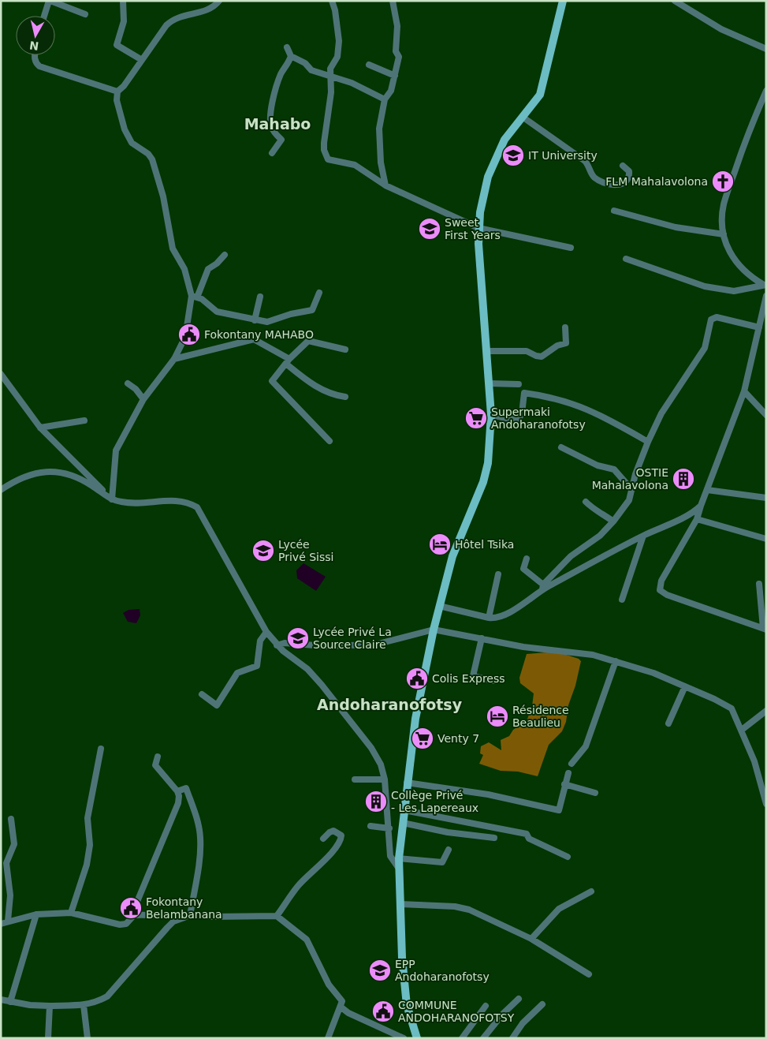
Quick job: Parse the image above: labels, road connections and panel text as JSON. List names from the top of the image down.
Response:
{
  "districts": ["Mahabo", "Andoharanofotsy"],
  "places": {
    "school or university": [
      "IT University",
      "Sweet First Years",
      "Lycée Privé Sissi",
      "Lycée Privé La Source Claire",
      "EPP Andoharanofotsy"
    ],
    "church": ["FLM Mahalavolona"],
    "public building": [
      "Fokontany MAHABO",
      "Colis Express",
      "Fokontany Belambanana",
      "COMMUNE ANDOHARANOFOTSY"
    ],
    "supermarket": ["Supermaki Andoharanofotsy", "Venty 7"],
    "building": ["OSTIE Mahalavolona", "Collège Privé - Les Lapereaux"],
    "hotel": ["Hôtel Tsika", "Résidence Beaulieu"]
  },
  "north": "bottom"
}
